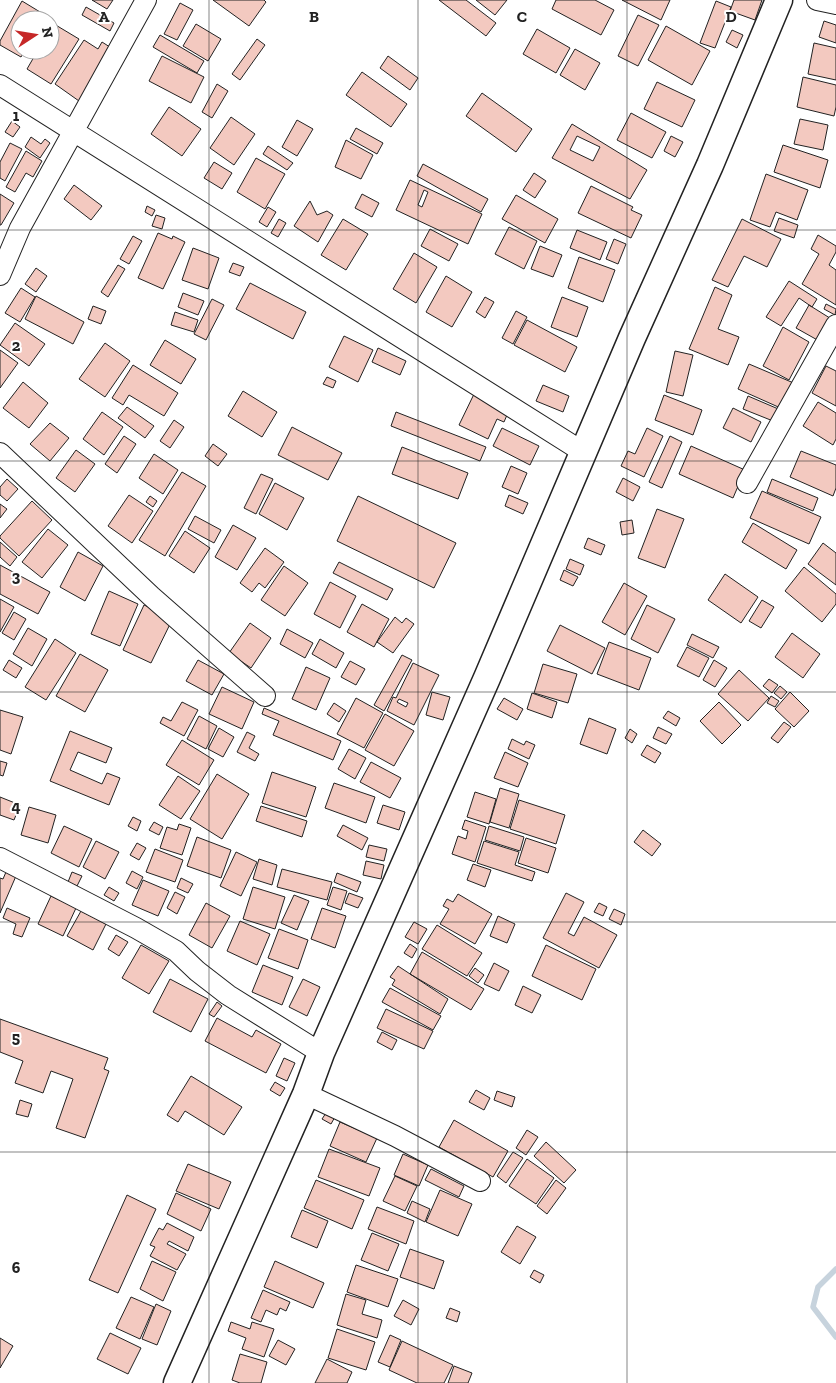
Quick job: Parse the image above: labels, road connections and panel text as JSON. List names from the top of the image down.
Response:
{
  "north": "right",
  "grid": {
    "columns": [
      "A",
      "B",
      "C",
      "D"
    ],
    "rows": [
      "1",
      "2",
      "3",
      "4",
      "5",
      "6"
    ]
  }
}
